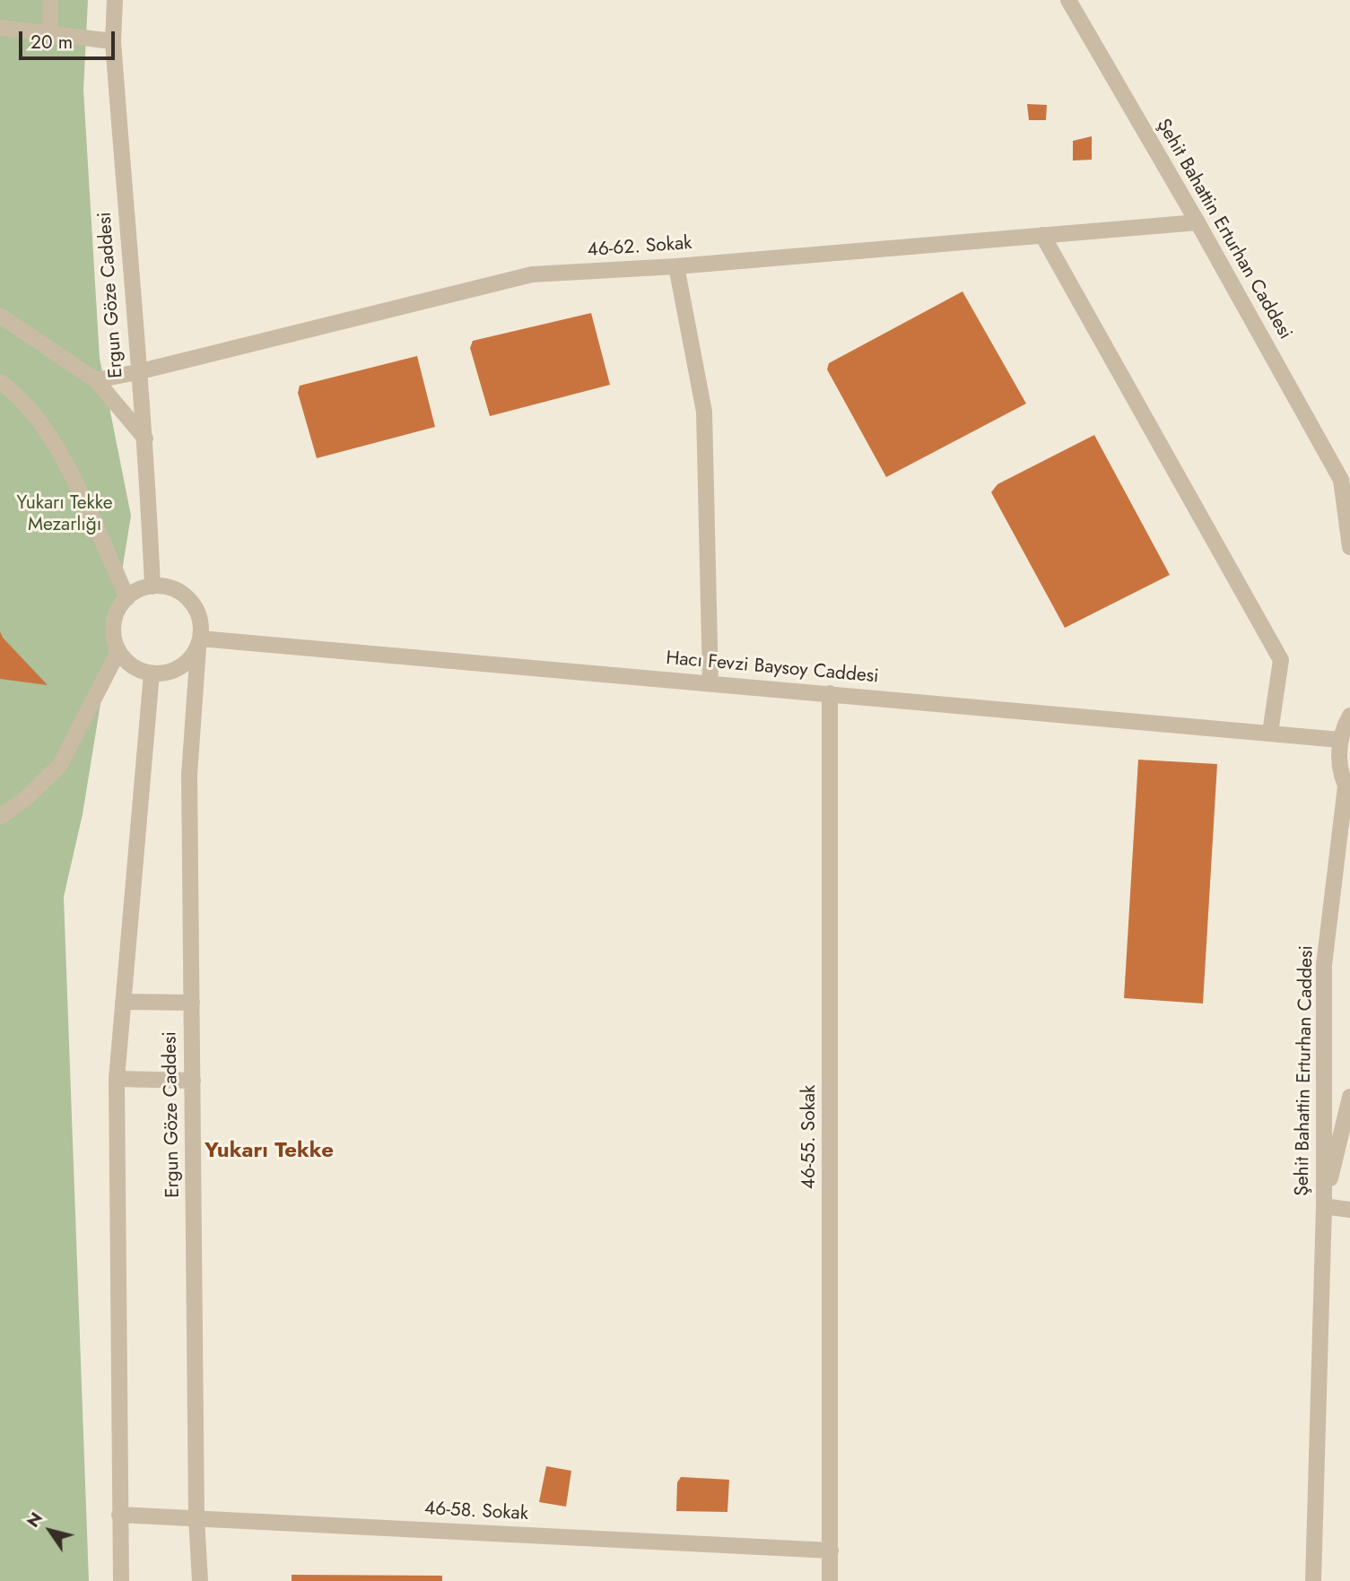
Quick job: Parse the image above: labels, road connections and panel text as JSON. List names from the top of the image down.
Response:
{
  "streets": {
    "street": [
      "Şehit Bahattin Erturhan Caddesi",
      "46-62. Sokak",
      "Ergun Göze Caddesi",
      "Hacı Fevzi Baysoy Caddesi",
      "46-55. Sokak",
      "46-58. Sokak"
    ]
  },
  "crossings": [
    ["Şehit Bahattin Erturhan Caddesi", "46-62. Sokak"],
    ["Şehit Bahattin Erturhan Caddesi", "Hacı Fevzi Baysoy Caddesi"],
    ["46-62. Sokak", "Ergun Göze Caddesi"],
    ["Ergun Göze Caddesi", "Hacı Fevzi Baysoy Caddesi"],
    ["Ergun Göze Caddesi", "46-58. Sokak"],
    ["Hacı Fevzi Baysoy Caddesi", "46-55. Sokak"],
    ["46-55. Sokak", "46-58. Sokak"]
  ],
  "districts": ["Yukarı Tekke"],
  "parks": ["Yukarı Tekke Mezarlığı"],
  "scale_bar": "20 m",
  "north": "top left"
}
